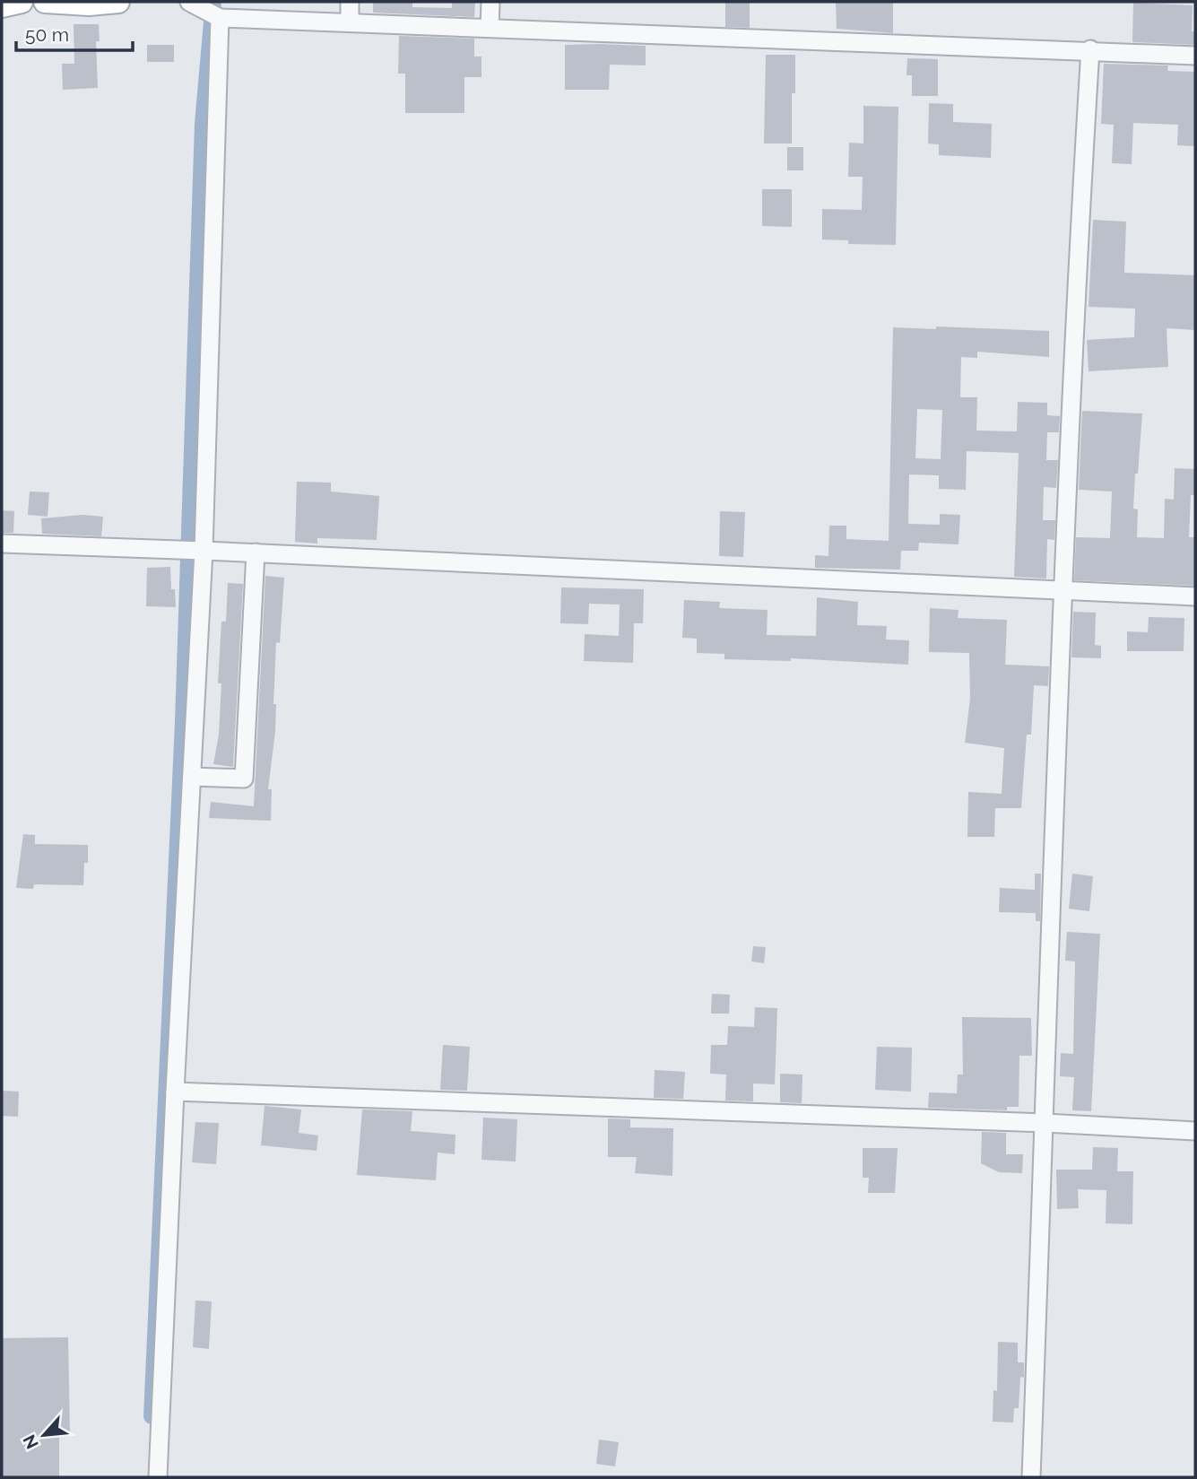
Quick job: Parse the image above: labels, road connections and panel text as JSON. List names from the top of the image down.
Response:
{
  "scale_bar": "50 m",
  "north": "bottom left"
}
